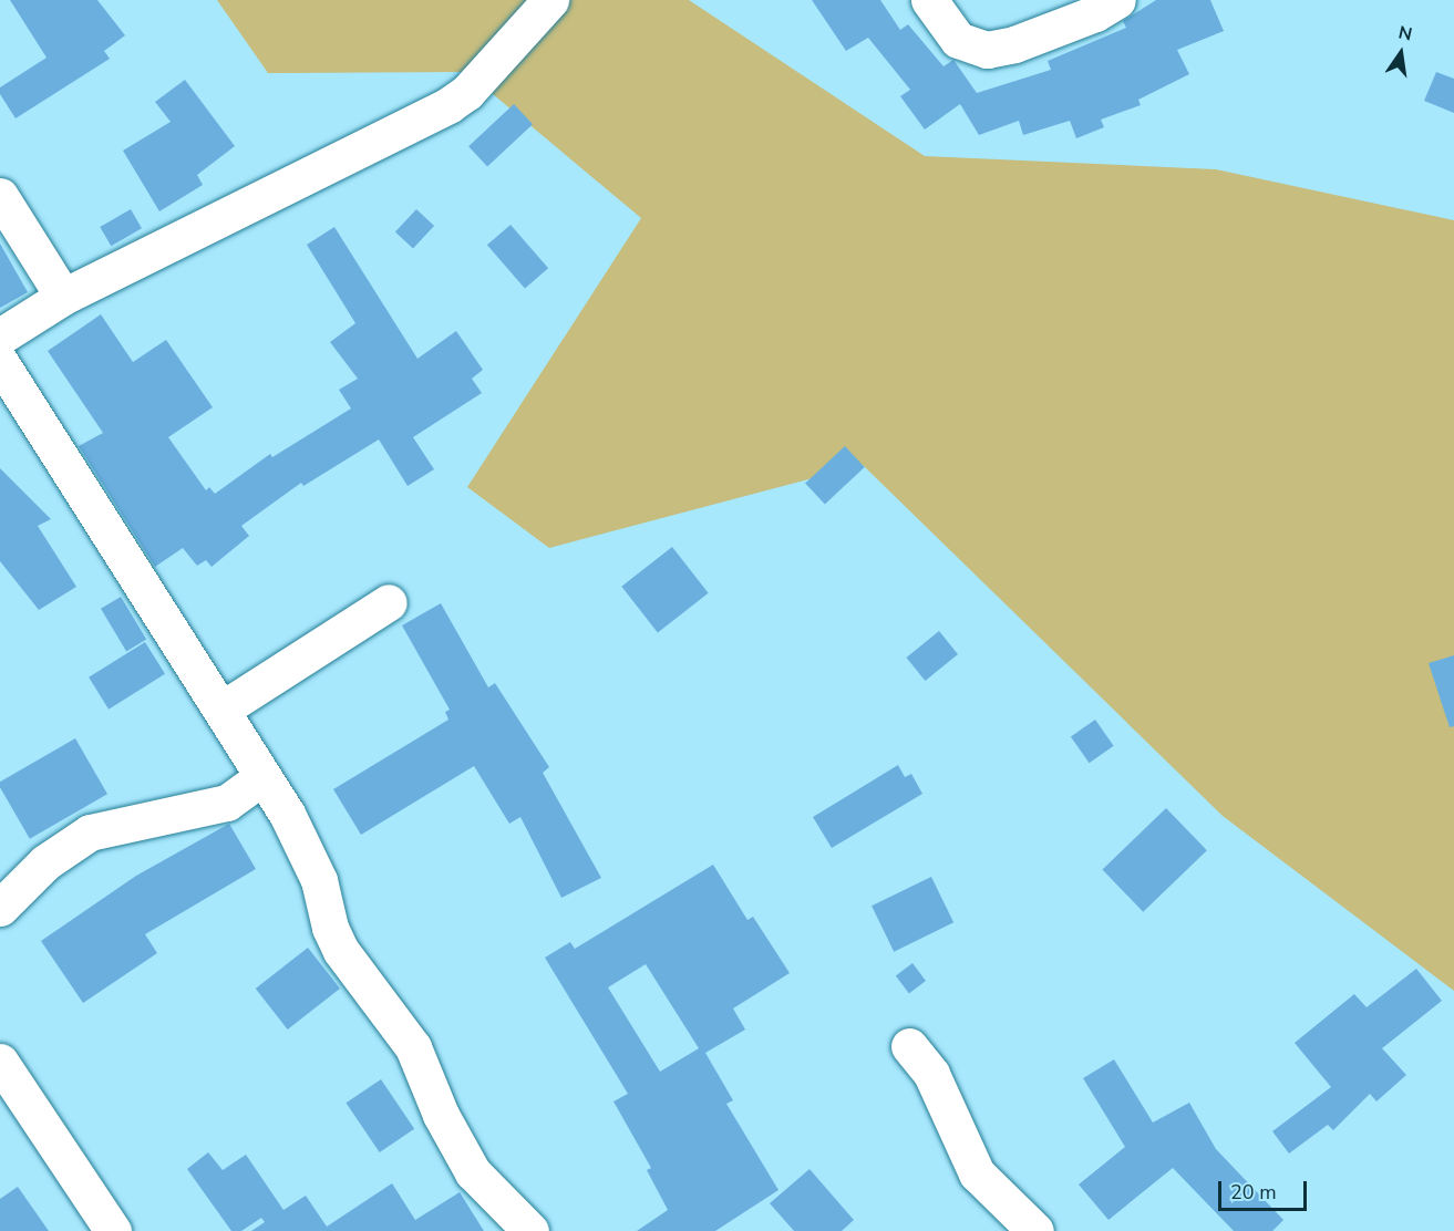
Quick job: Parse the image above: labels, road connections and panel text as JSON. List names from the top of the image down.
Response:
{
  "scale_bar": "20 m",
  "north": "top"
}
